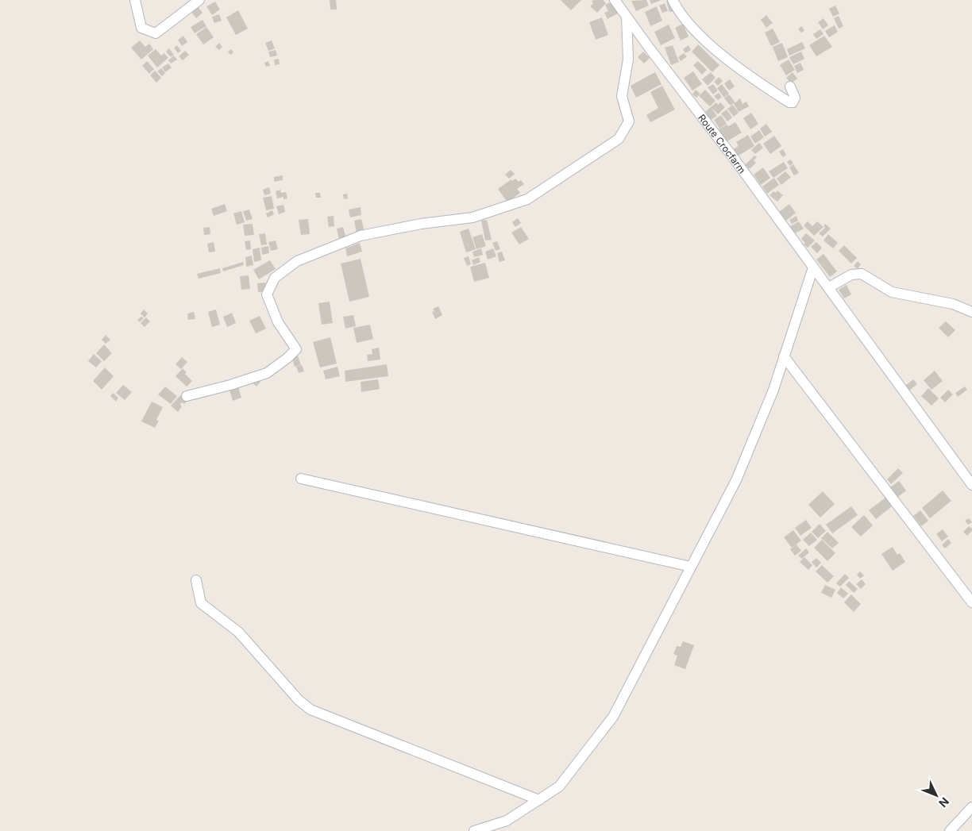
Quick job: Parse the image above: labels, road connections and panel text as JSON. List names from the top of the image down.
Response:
{
  "streets": {
    "street": ["Route Crocfarm"]
  },
  "north": "bottom right"
}
